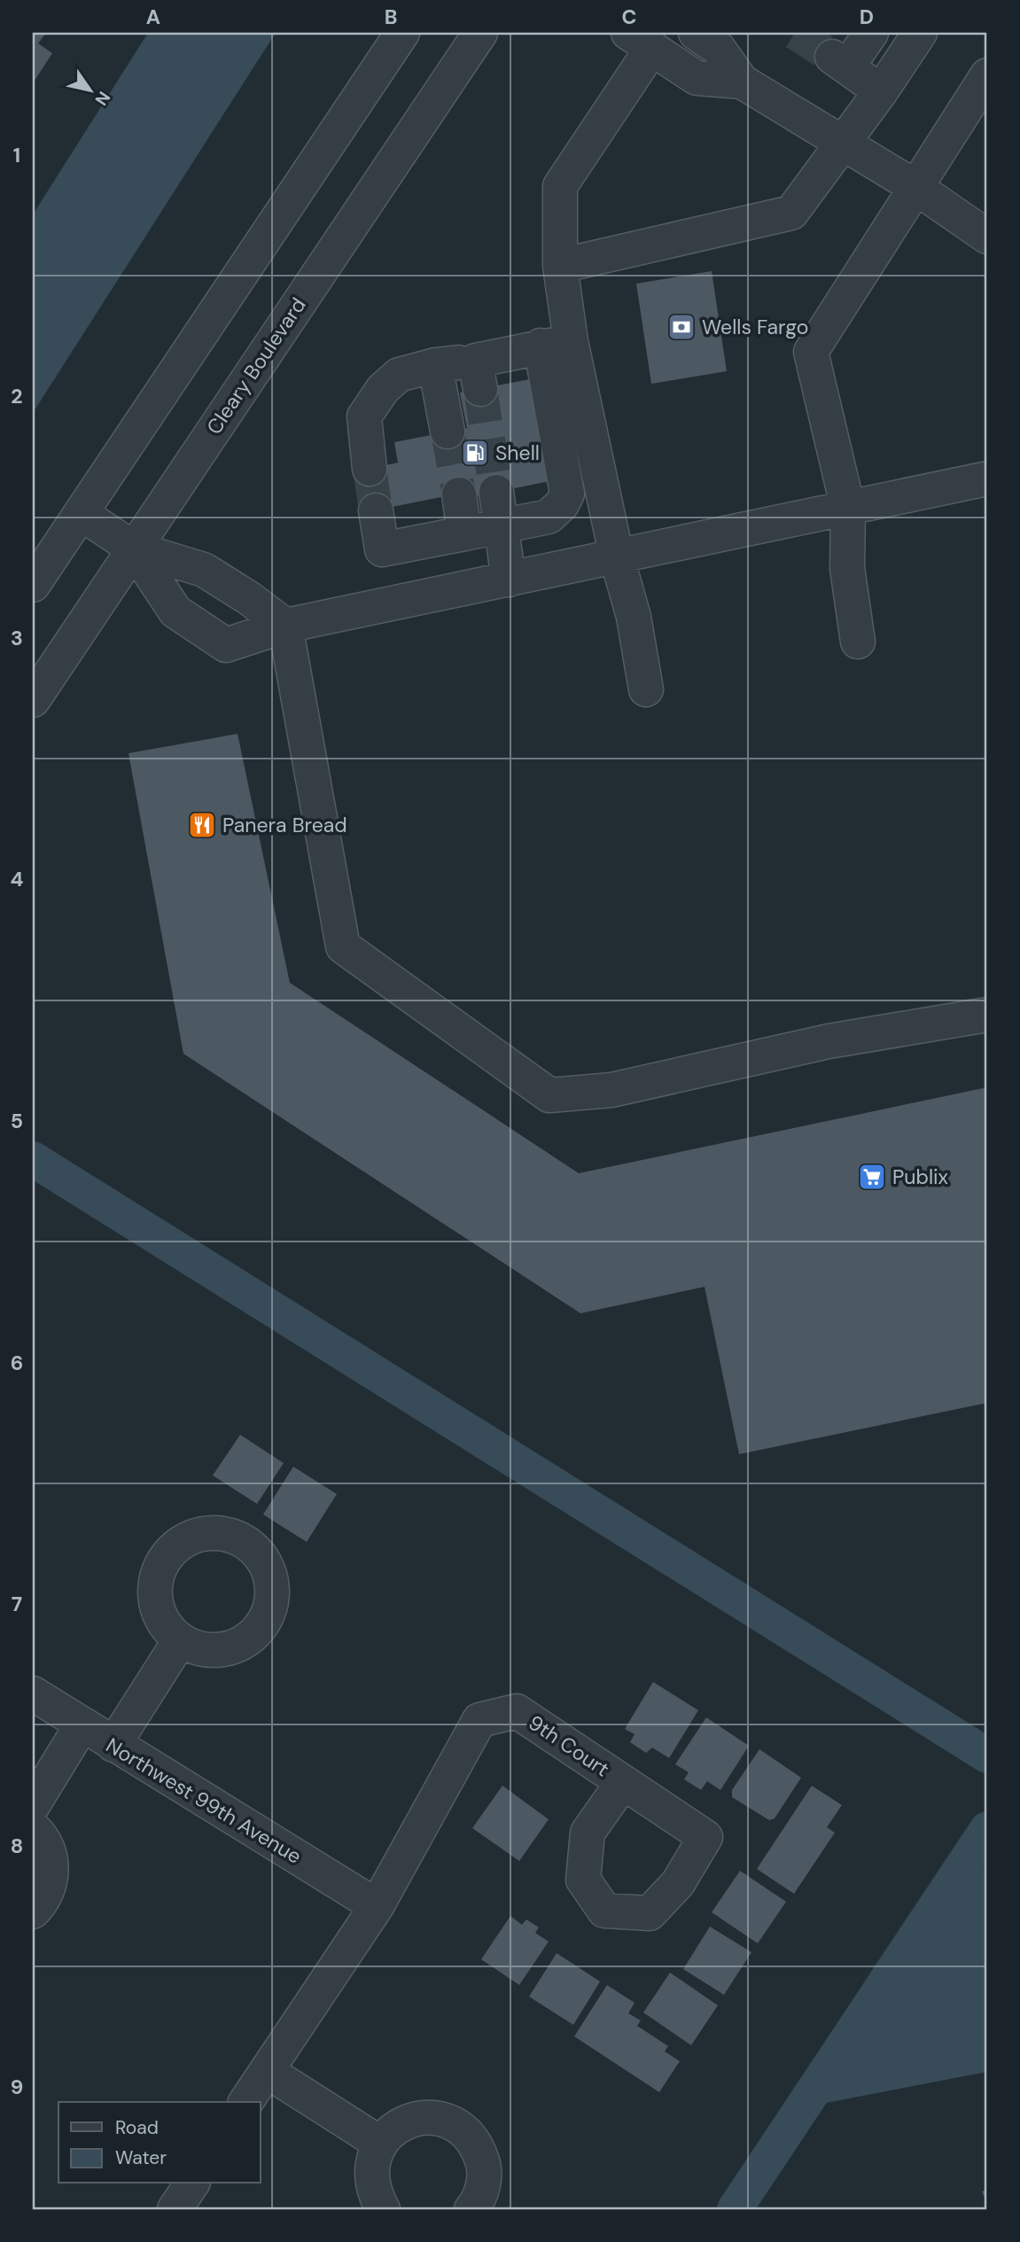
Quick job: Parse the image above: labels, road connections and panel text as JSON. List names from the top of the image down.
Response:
{
  "streets": {
    "street": ["Cleary Boulevard", "9th Court", "Northwest 99th Avenue"]
  },
  "crossings": [
    ["9th Court", "Northwest 99th Avenue"]
  ],
  "places": {
    "bank": ["Wells Fargo"],
    "fuel station": ["Shell"],
    "restaurant": ["Panera Bread"],
    "supermarket": ["Publix"]
  },
  "legend": ["Road", "Water"],
  "north": "bottom right",
  "grid": {
    "columns": [
      "A",
      "B",
      "C",
      "D"
    ],
    "rows": [
      "1",
      "2",
      "3",
      "4",
      "5",
      "6",
      "7",
      "8",
      "9"
    ]
  }
}
